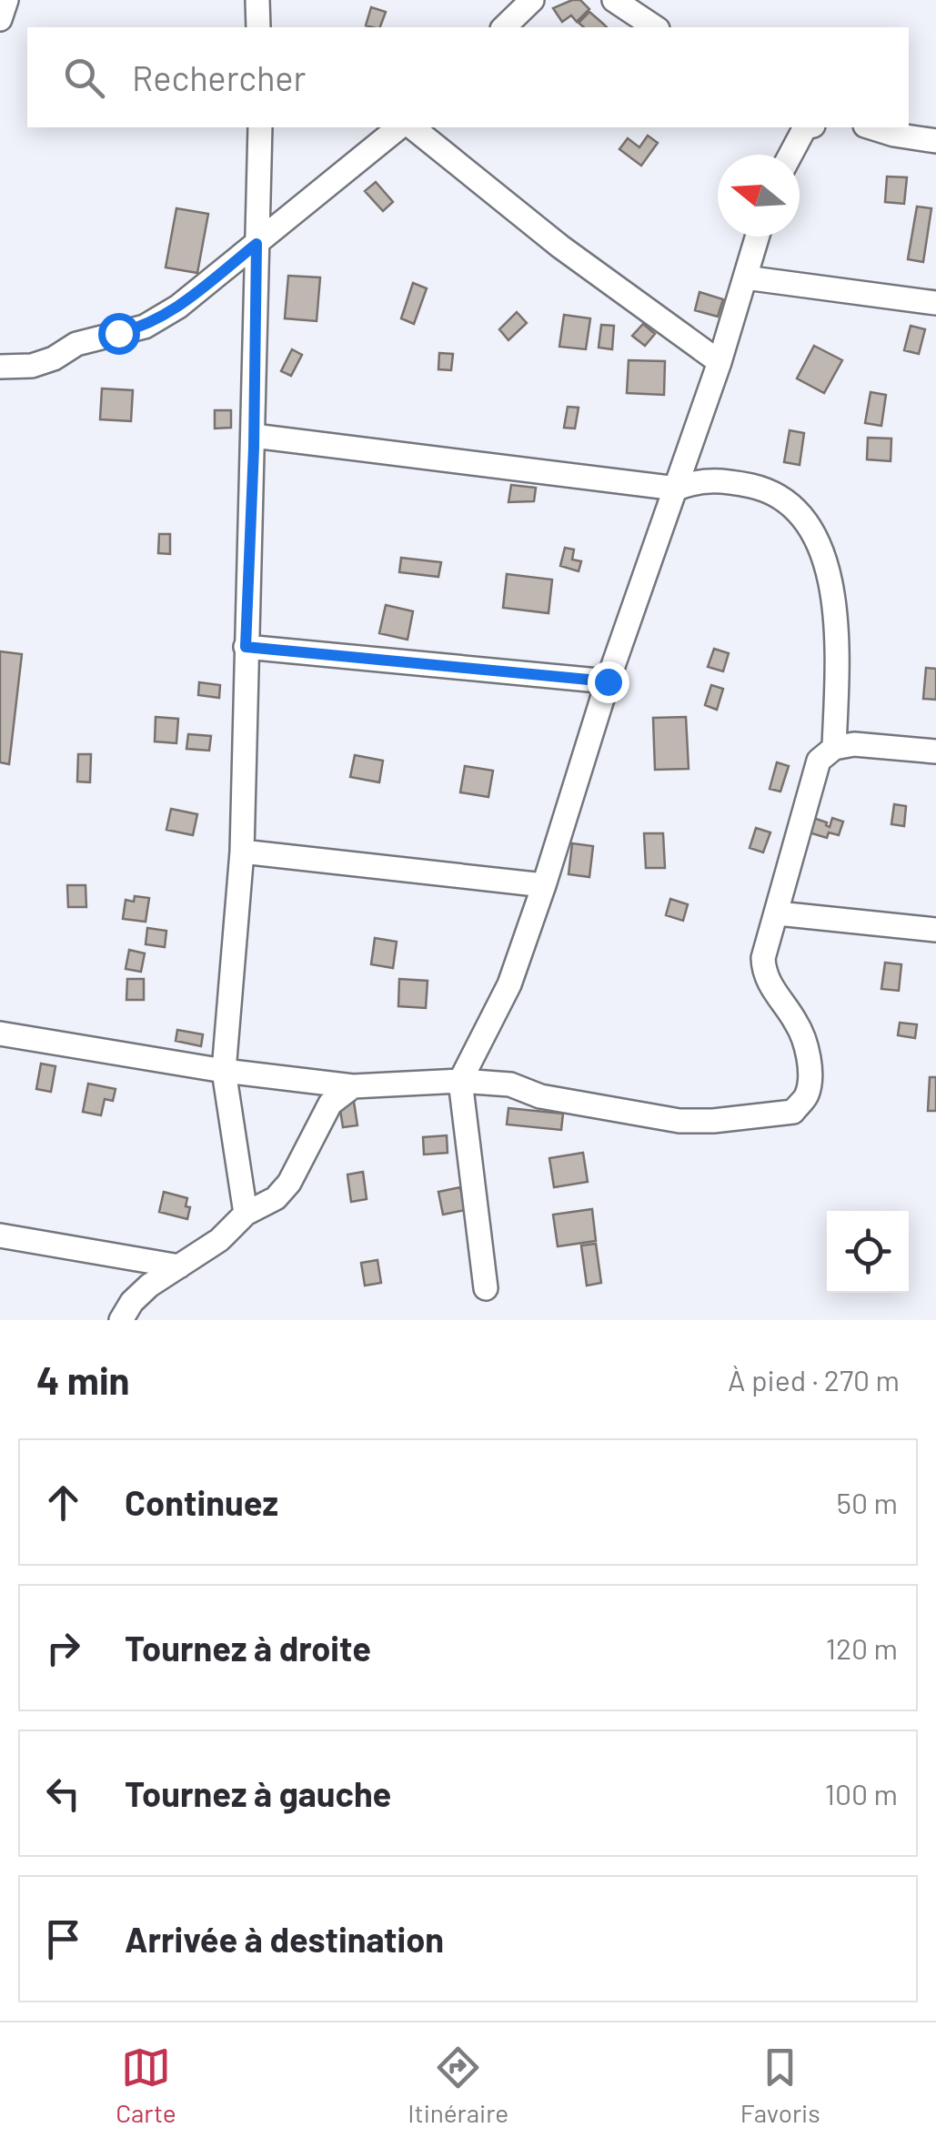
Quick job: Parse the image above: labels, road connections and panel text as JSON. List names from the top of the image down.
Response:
{
  "north": "left",
  "page": {
    "search": "Rechercher",
    "heading": ["4 min", "À pied · 270 m"],
    "list": [
      ["Continuez", "50 m"],
      ["Tournez à droite", "120 m"],
      ["Tournez à gauche", "100 m"],
      "Arrivée à destination"
    ],
    "nav": ["Carte", "Itinéraire", "Favoris"]
  }
}
